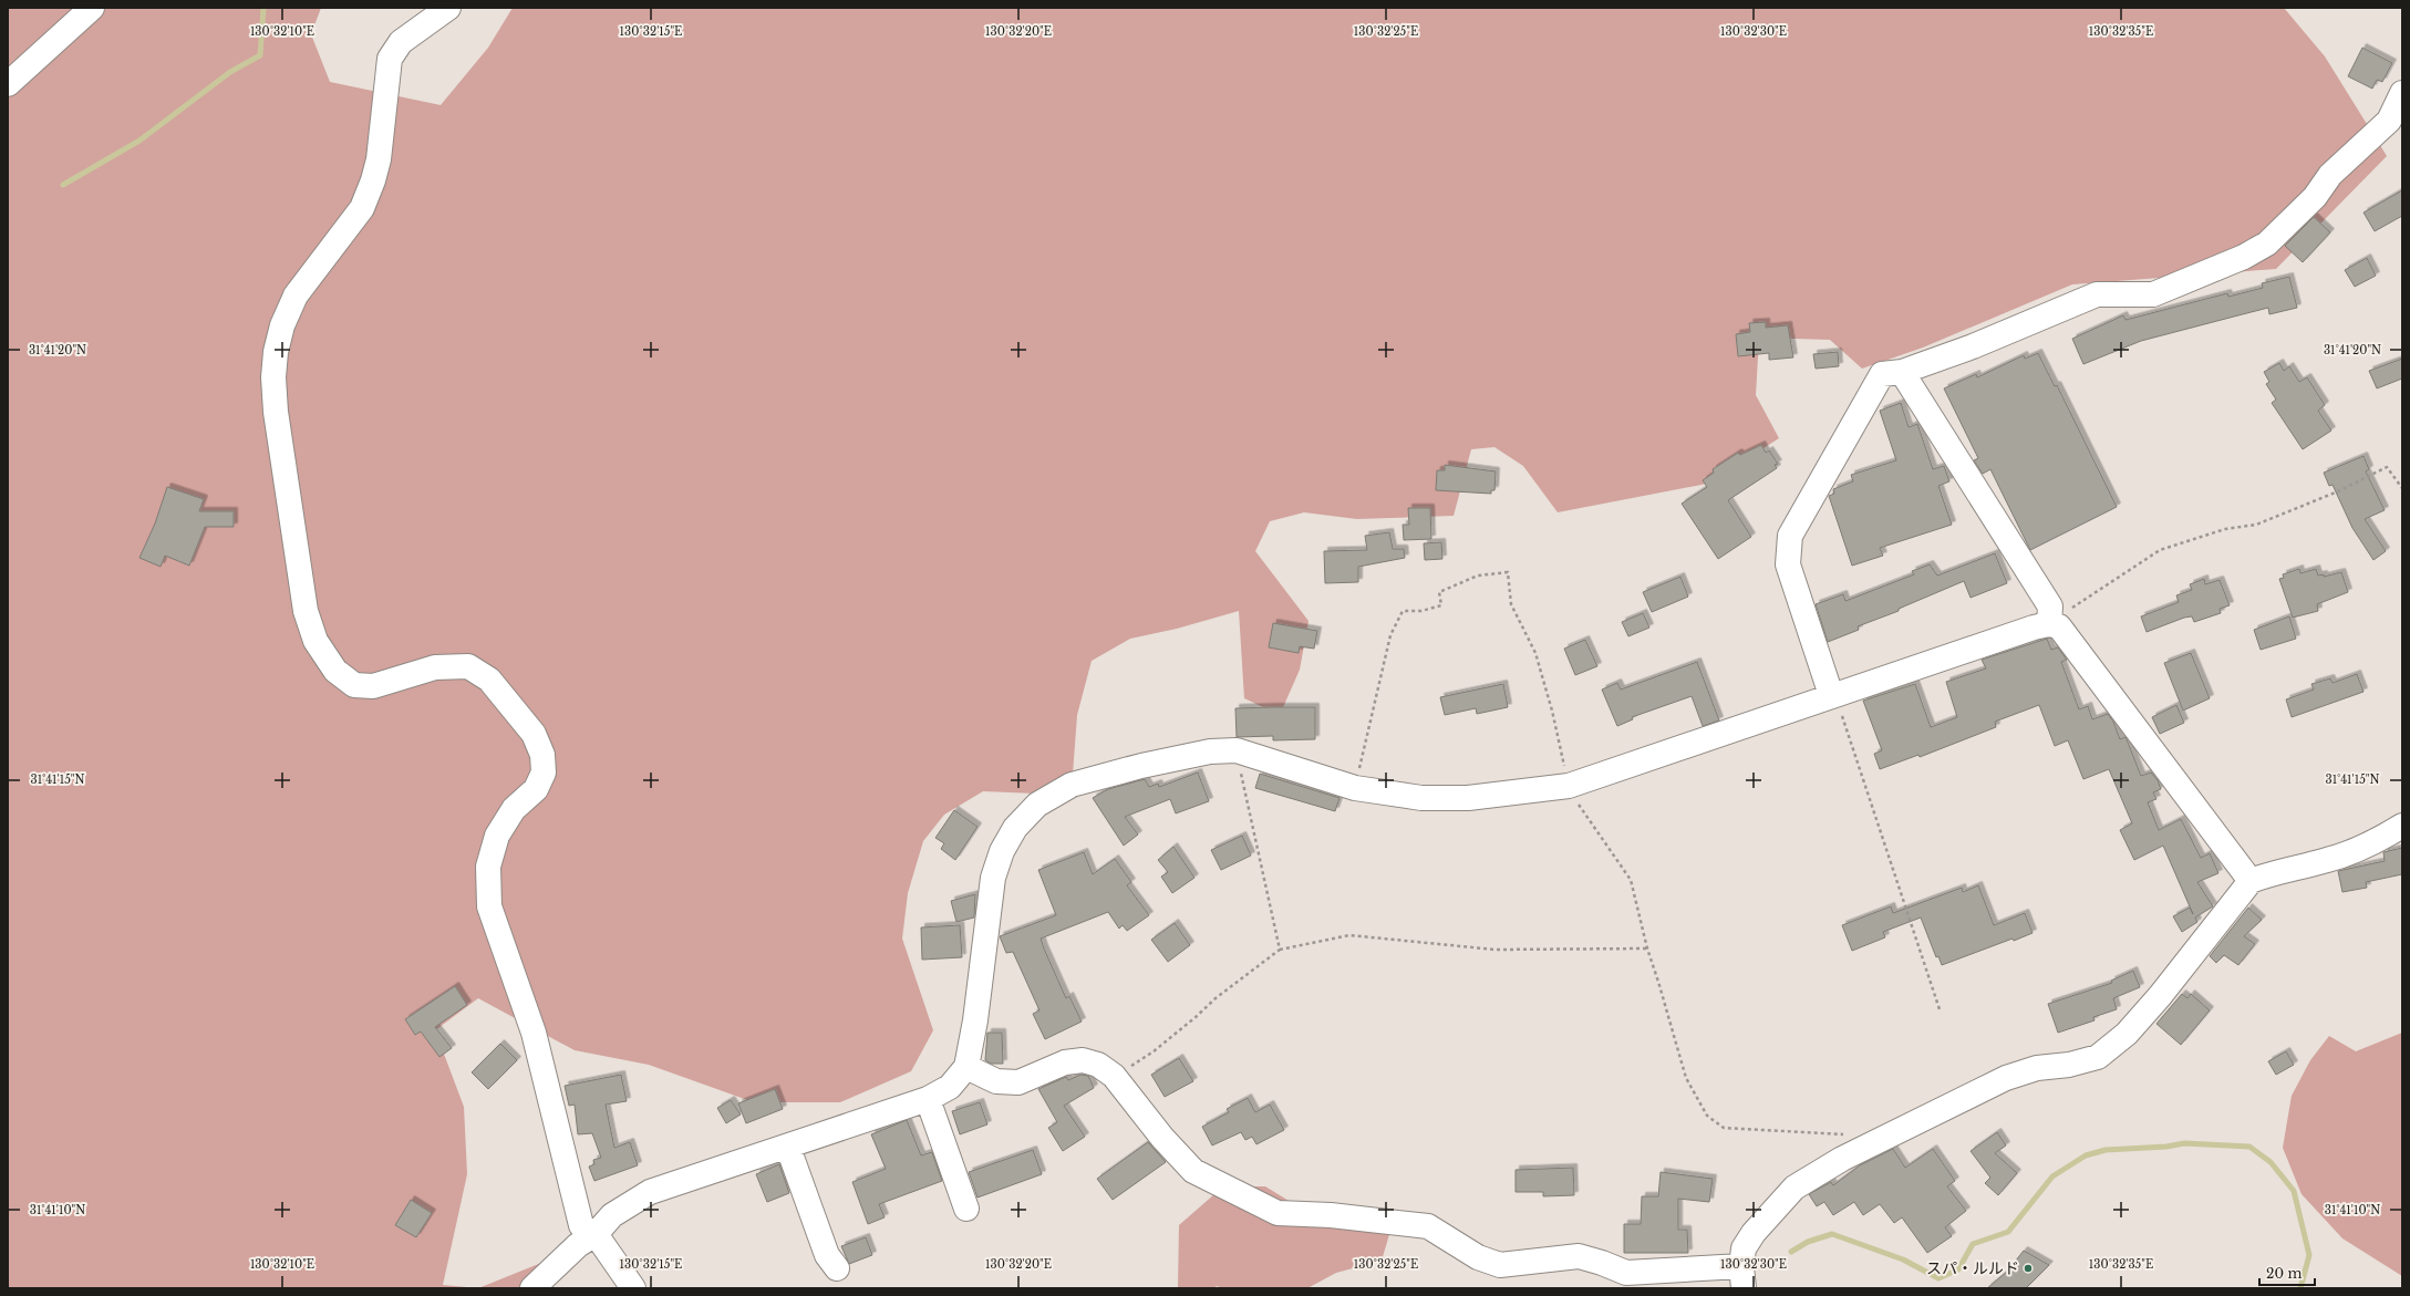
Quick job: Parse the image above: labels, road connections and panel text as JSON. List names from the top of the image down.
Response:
{
  "places": ["スパ・ルルド"],
  "scale_bar": "20 m",
  "coordinates": [
    "130°32'10\"E",
    "130°32'15\"E",
    "130°32'20\"E",
    "130°32'25\"E",
    "130°32'30\"E",
    "130°32'35\"E",
    "31°41'20\"N",
    "31°41'15\"N",
    "31°41'10\"N"
  ]
}
